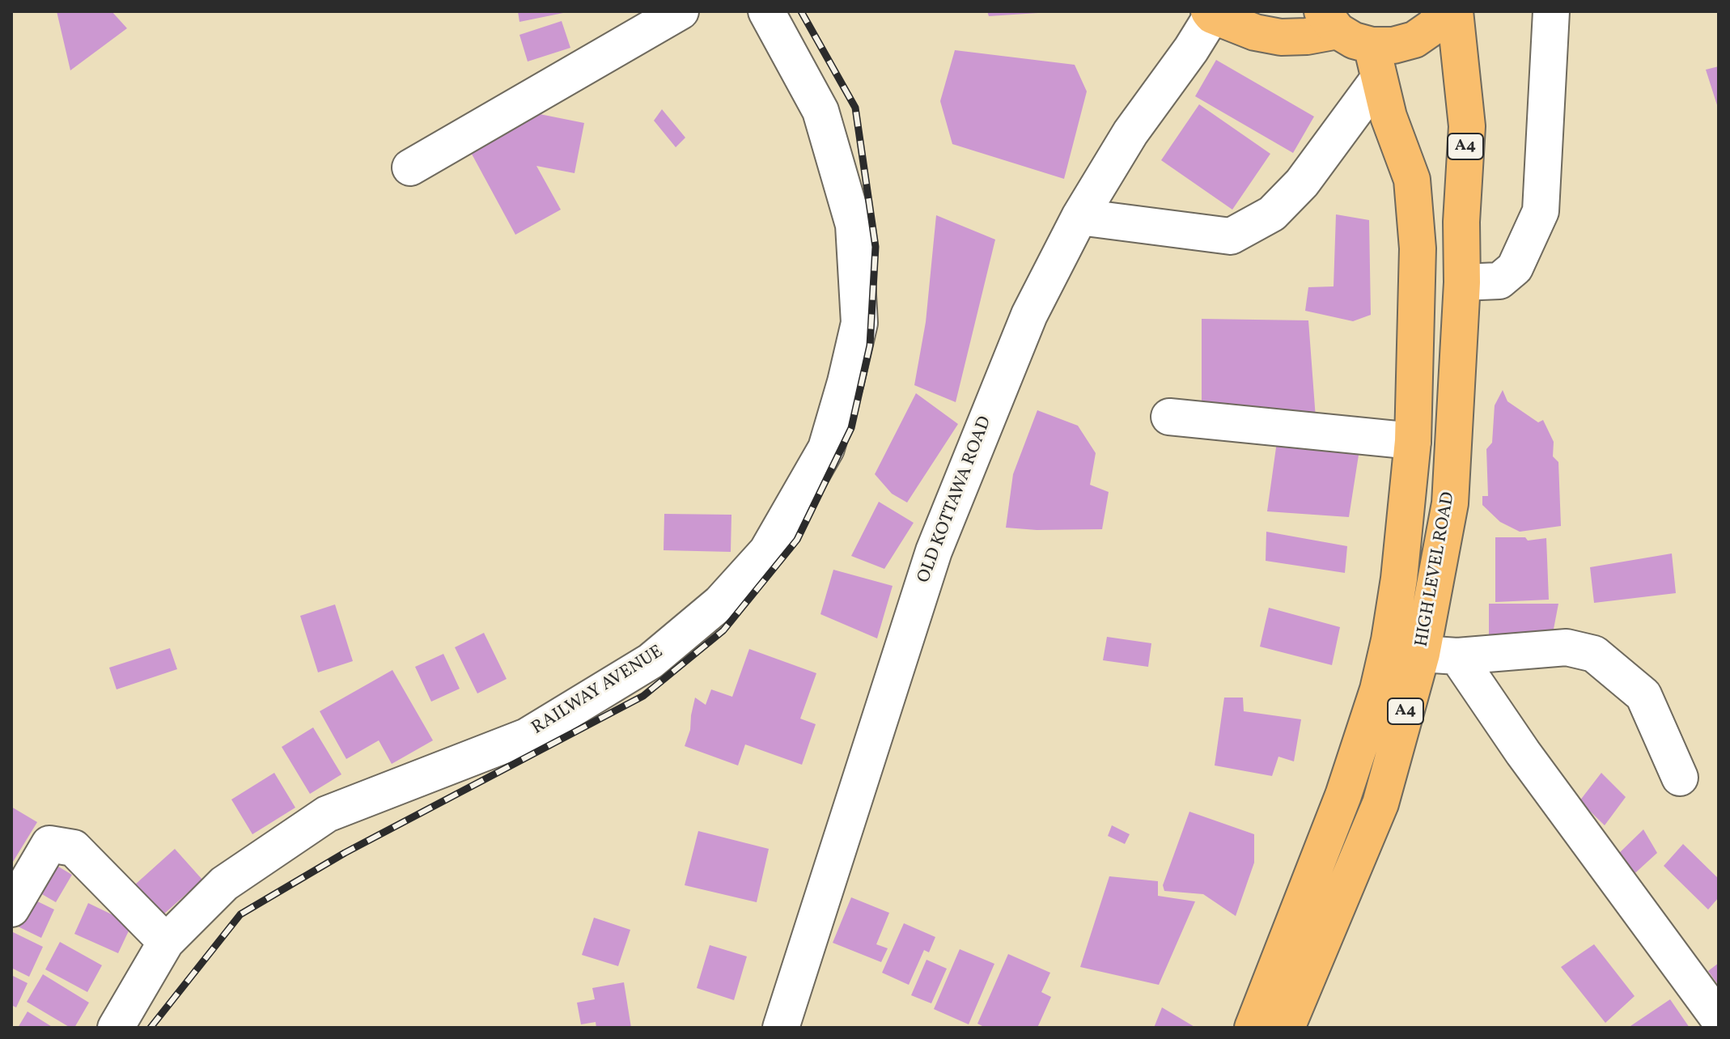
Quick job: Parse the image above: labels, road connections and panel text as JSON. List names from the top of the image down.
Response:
{
  "streets": {
    "main road": ["A4", "HIGH LEVEL ROAD"],
    "street": ["OLD KOTTAWA ROAD", "RAILWAY AVENUE"]
  }
}
